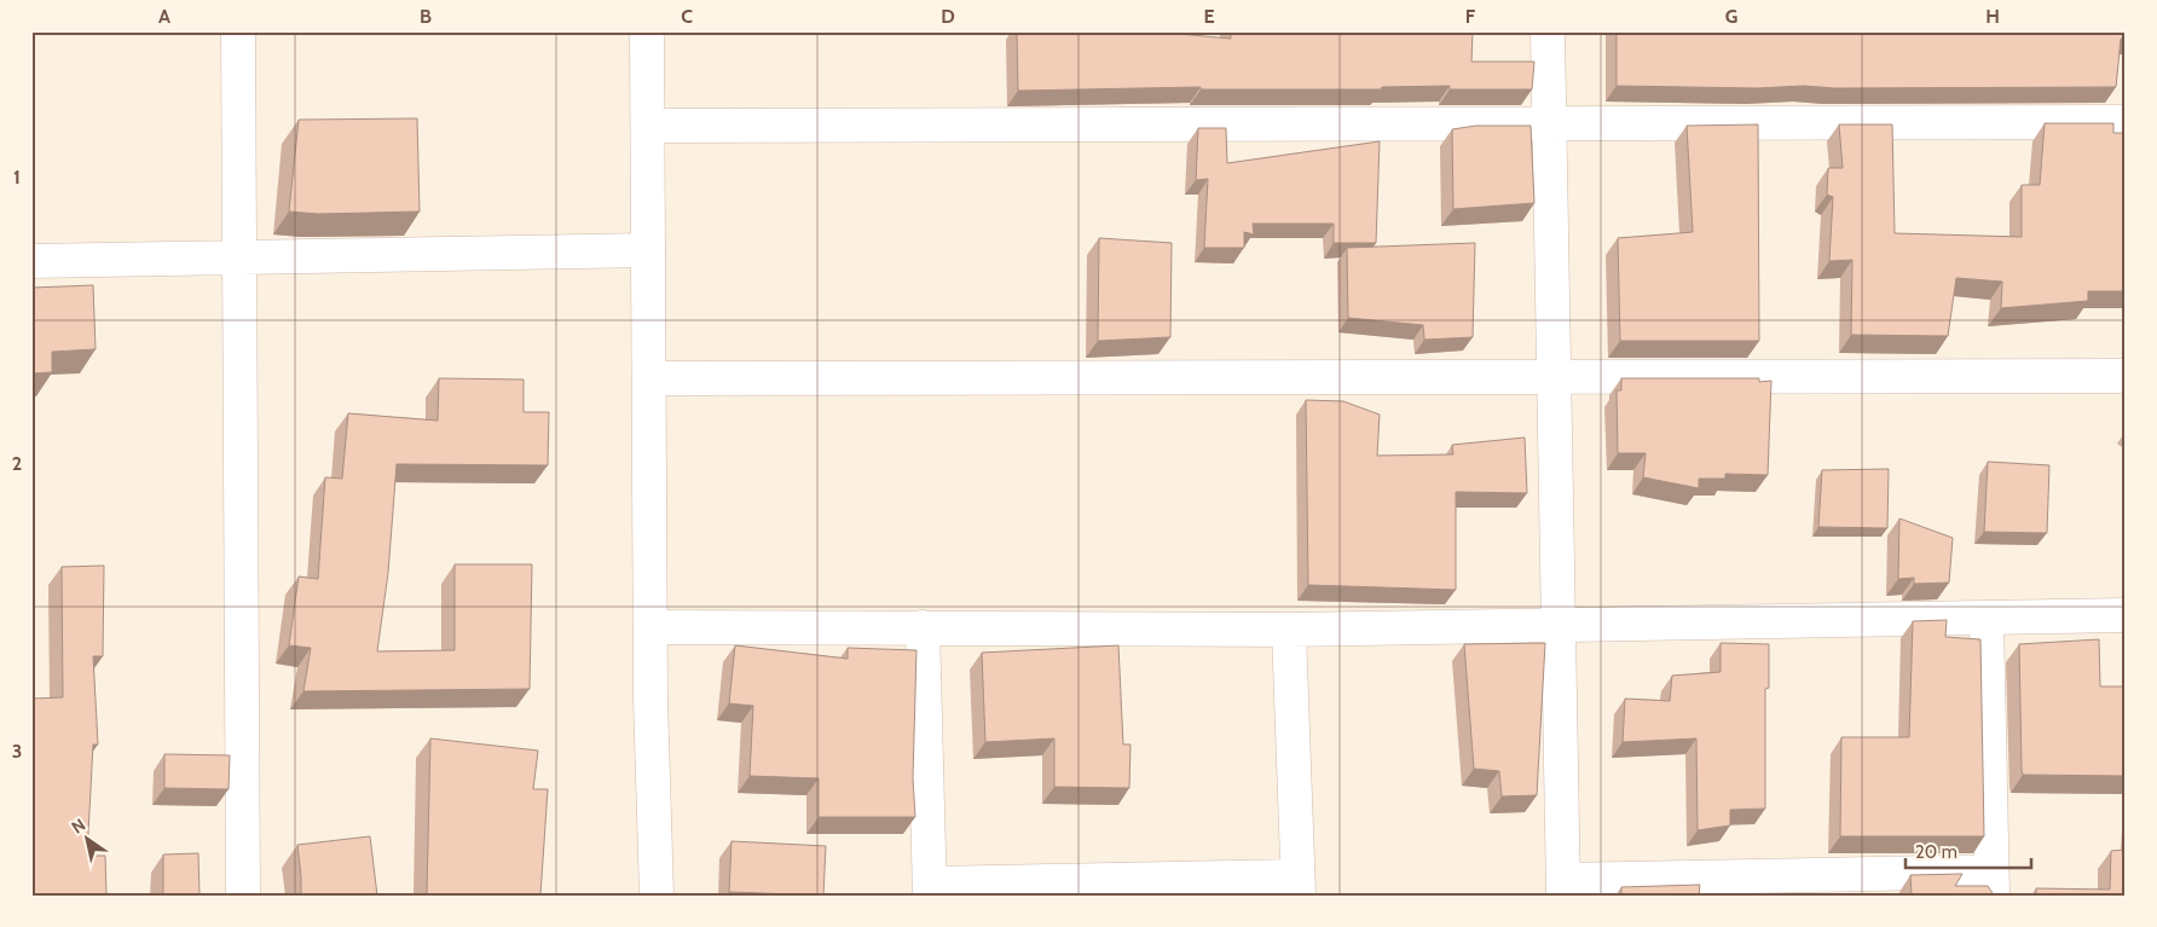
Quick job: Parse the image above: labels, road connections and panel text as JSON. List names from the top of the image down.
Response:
{
  "scale_bar": "20 m",
  "north": "top left",
  "grid": {
    "columns": [
      "A",
      "B",
      "C",
      "D",
      "E",
      "F",
      "G",
      "H"
    ],
    "rows": ["1", "2", "3"]
  }
}
